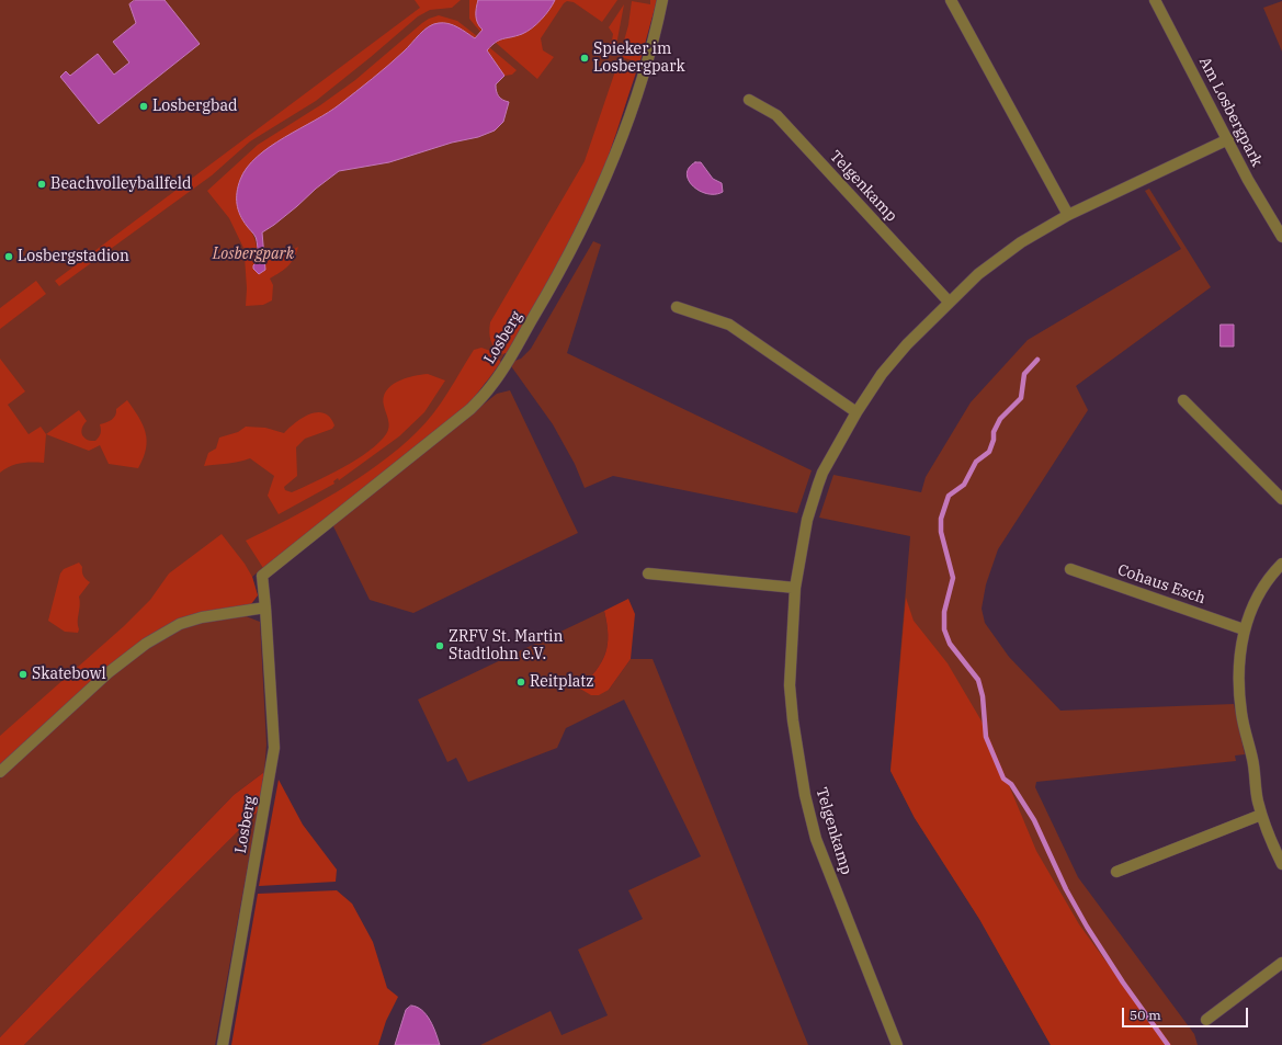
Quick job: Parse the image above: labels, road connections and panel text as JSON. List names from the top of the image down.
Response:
{
  "streets": {
    "street": [
      "Am Losbergpark",
      "Telgenkamp",
      "Losberg",
      "Cohaus Esch"
    ]
  },
  "crossings": [
    ["Am Losbergpark", "Telgenkamp"]
  ],
  "parks": ["Losbergpark"],
  "places": [
    "Spieker im Losbergpark",
    "Losbergbad",
    "Beachvolleyballfeld",
    "Losbergstadion",
    "ZRFV St. Martin Stadtlohn e.V.",
    "Skatebowl",
    "Reitplatz"
  ],
  "scale_bar": "50 m"
}
